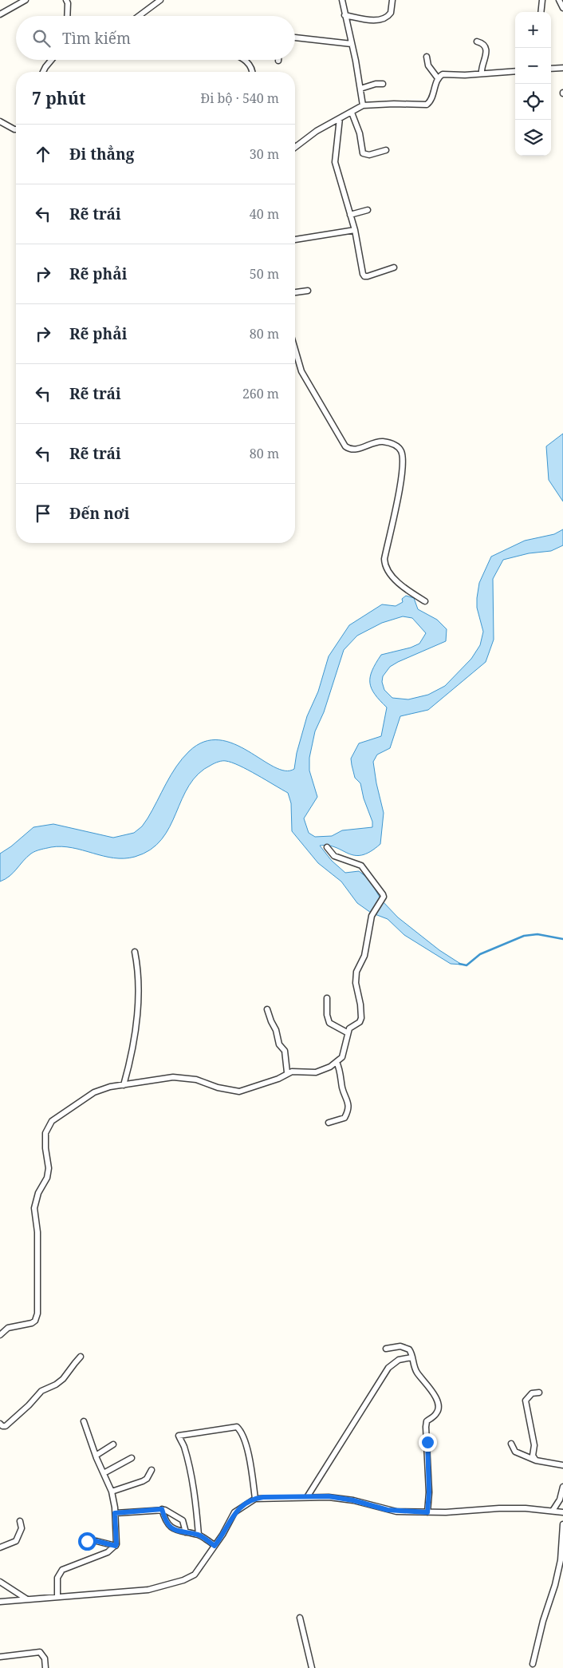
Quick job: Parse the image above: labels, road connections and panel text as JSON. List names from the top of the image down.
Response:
{
  "page": {
    "map_buttons": ["+", "−"],
    "search": "Tìm kiếm",
    "heading": ["7 phút", "Đi bộ · 540 m"],
    "list": [
      ["Đi thẳng", "30 m"],
      ["Rẽ trái", "40 m"],
      ["Rẽ phải", "50 m"],
      ["Rẽ phải", "80 m"],
      ["Rẽ trái", "260 m"],
      ["Rẽ trái", "80 m"],
      "Đến nơi"
    ]
  }
}
